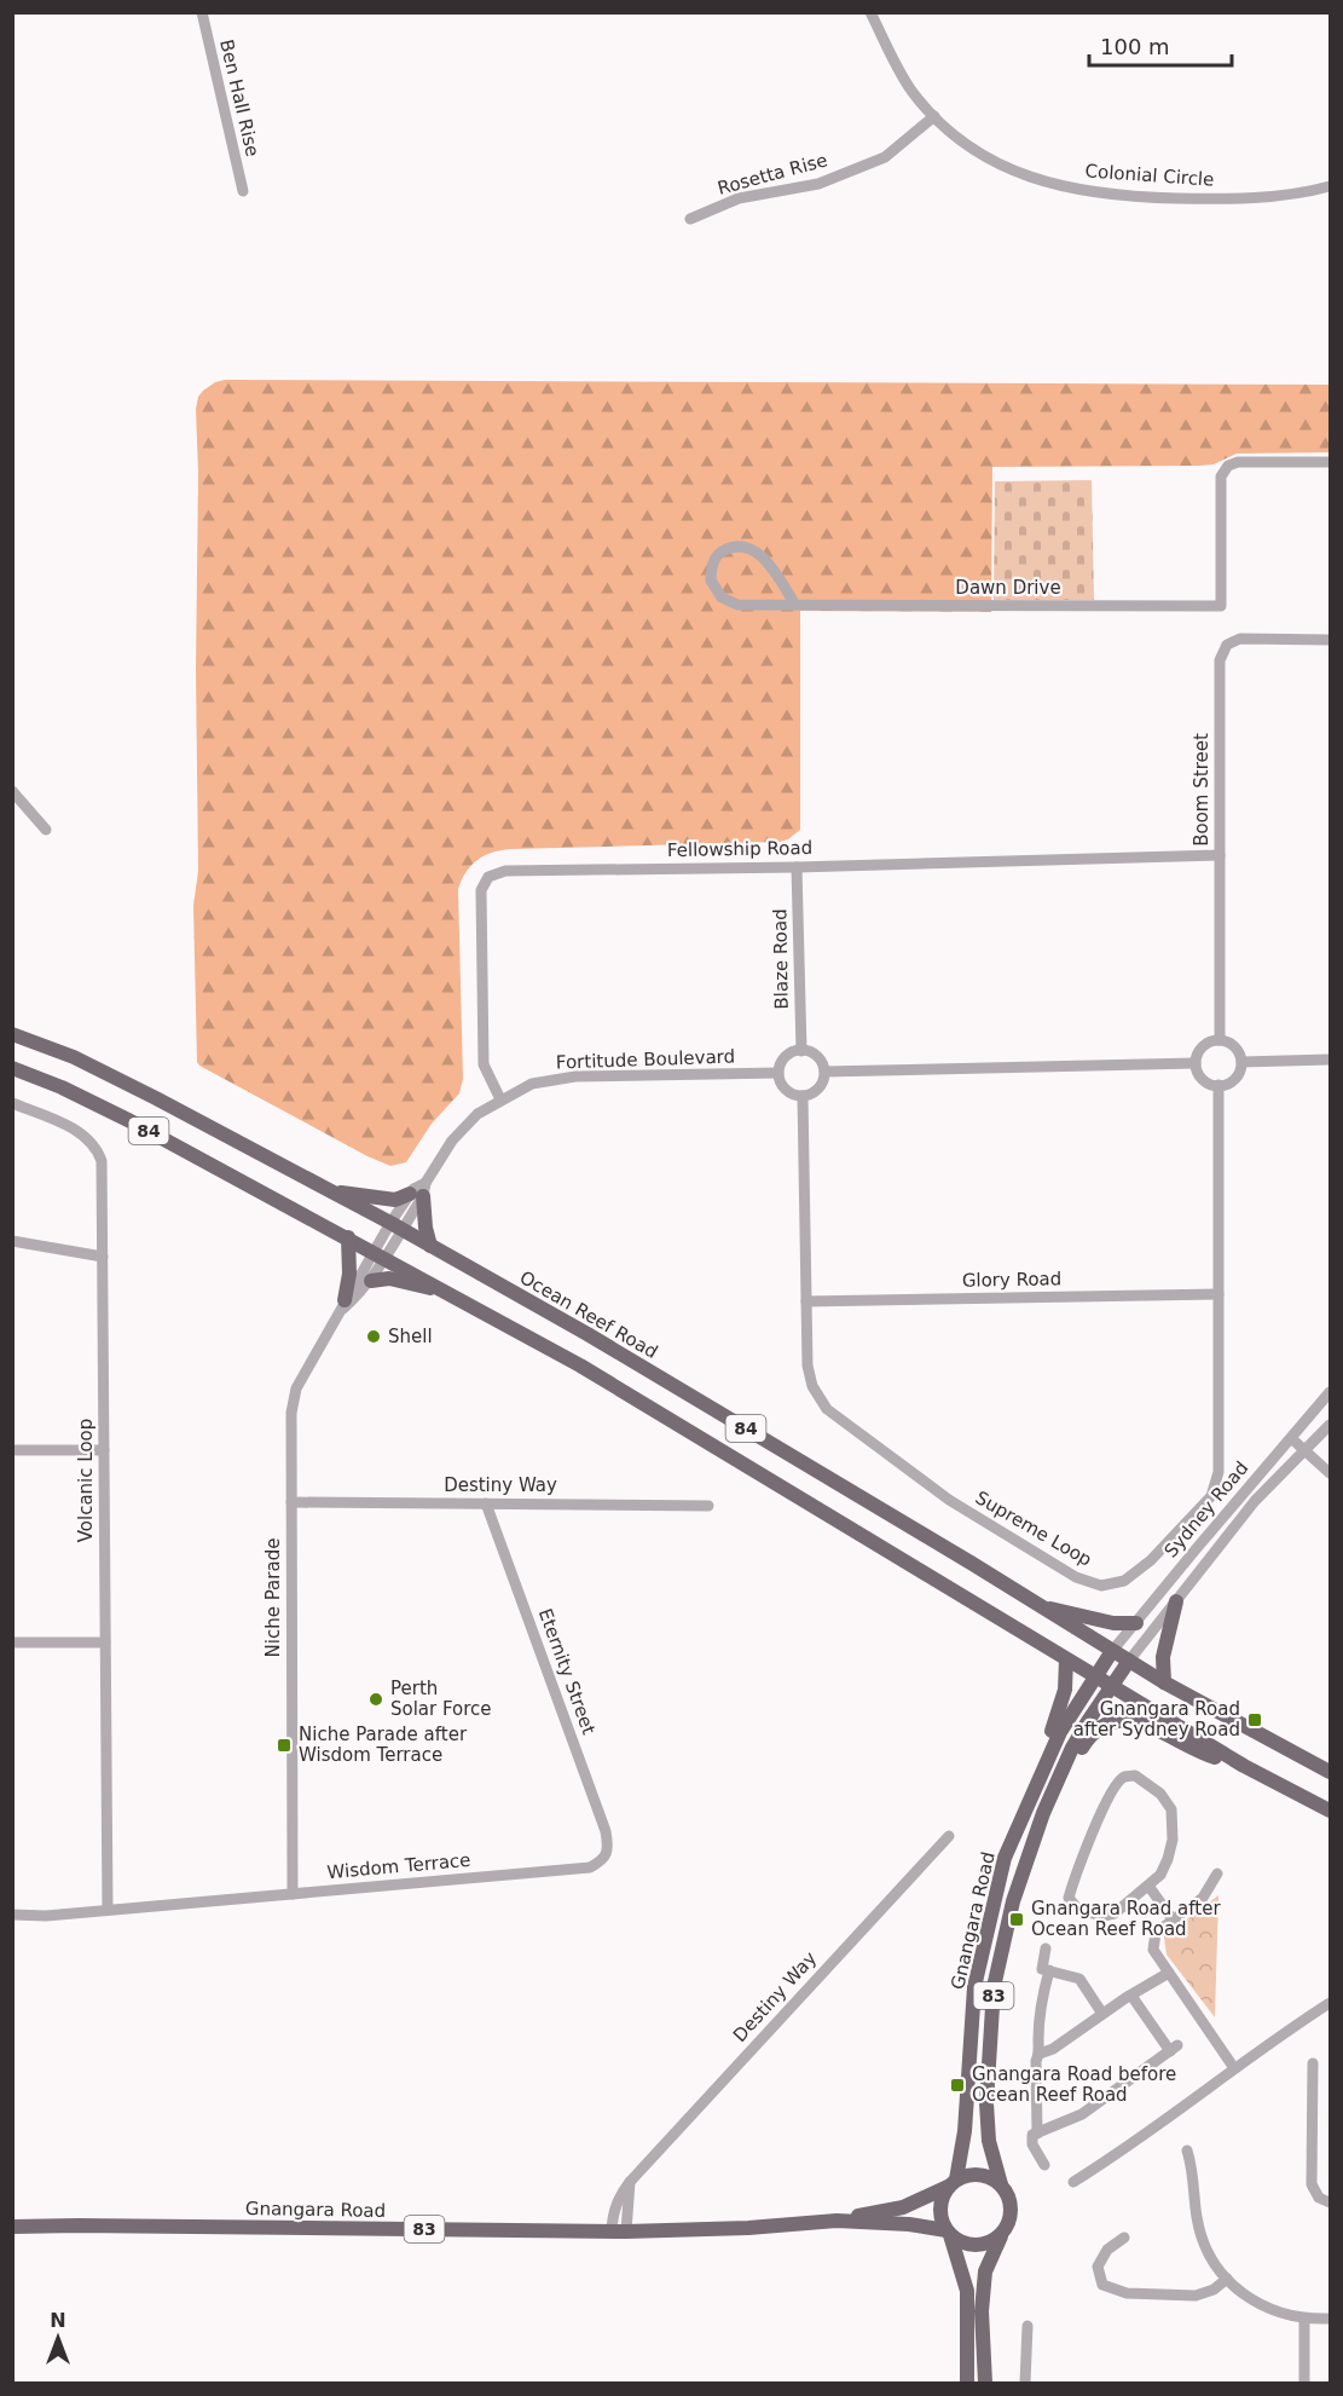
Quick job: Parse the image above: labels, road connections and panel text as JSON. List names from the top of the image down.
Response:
{
  "streets": {
    "main road": [
      "84",
      "Ocean Reef Road",
      "Gnangara Road",
      "83"
    ],
    "street": [
      "Ben Hall Rise",
      "Rosetta Rise",
      "Colonial Circle",
      "Dawn Drive",
      "Boom Street",
      "Fellowship Road",
      "Blaze Road",
      "Fortitude Boulevard",
      "Glory Road",
      "Volcanic Loop",
      "Destiny Way",
      "Sydney Road",
      "Supreme Loop",
      "Niche Parade",
      "Eternity Street",
      "Wisdom Terrace"
    ]
  },
  "crossings": [
    ["Rosetta Rise", "Colonial Circle"],
    ["Boom Street", "Fellowship Road"],
    ["Boom Street", "Supreme Loop"],
    ["Fellowship Road", "Blaze Road"],
    ["Fellowship Road", "Fortitude Boulevard"],
    ["Blaze Road", "Fortitude Boulevard"],
    ["Blaze Road", "Supreme Loop"],
    ["Fortitude Boulevard", "Ocean Reef Road"],
    ["Fortitude Boulevard", "Supreme Loop"],
    ["Fortitude Boulevard", "Niche Parade"],
    ["84", "Niche Parade"],
    ["84", "Gnangara Road"],
    ["84", "83"],
    ["Glory Road", "Supreme Loop"],
    ["Ocean Reef Road", "Sydney Road"],
    ["Ocean Reef Road", "Niche Parade"],
    ["Ocean Reef Road", "Gnangara Road"],
    ["Volcanic Loop", "Wisdom Terrace"],
    ["Destiny Way", "Niche Parade"],
    ["Destiny Way", "Eternity Street"],
    ["Destiny Way", "Gnangara Road"],
    ["Sydney Road", "Gnangara Road"],
    ["Niche Parade", "Wisdom Terrace"],
    ["Eternity Street", "Wisdom Terrace"],
    ["Gnangara Road", "83"]
  ],
  "places": {
    "other": ["Shell", "Perth Solar Force"],
    "transit": [
      "Gnangara Road after Sydney Road",
      "Niche Parade after Wisdom Terrace",
      "Gnangara Road after Ocean Reef Road",
      "Gnangara Road before Ocean Reef Road"
    ]
  },
  "scale_bar": "100 m",
  "north": "top"
}
